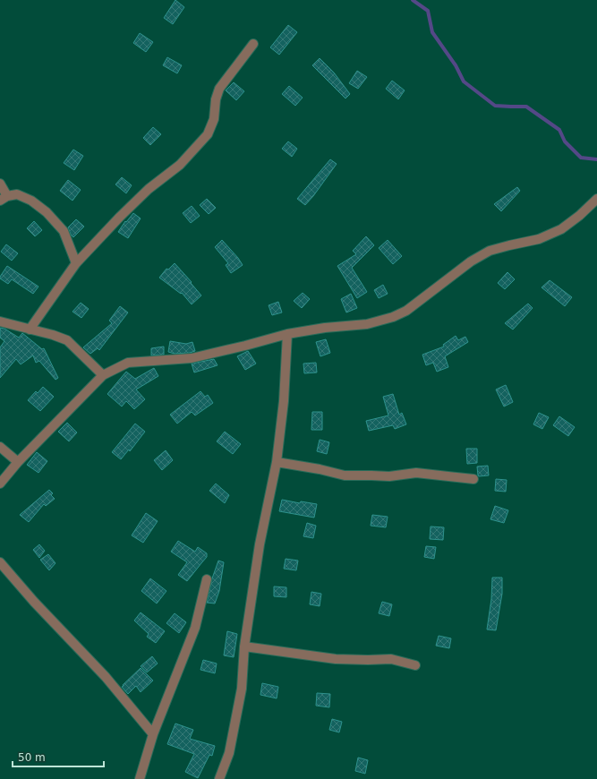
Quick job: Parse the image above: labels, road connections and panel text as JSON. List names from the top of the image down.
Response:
{
  "scale_bar": "50 m"
}
